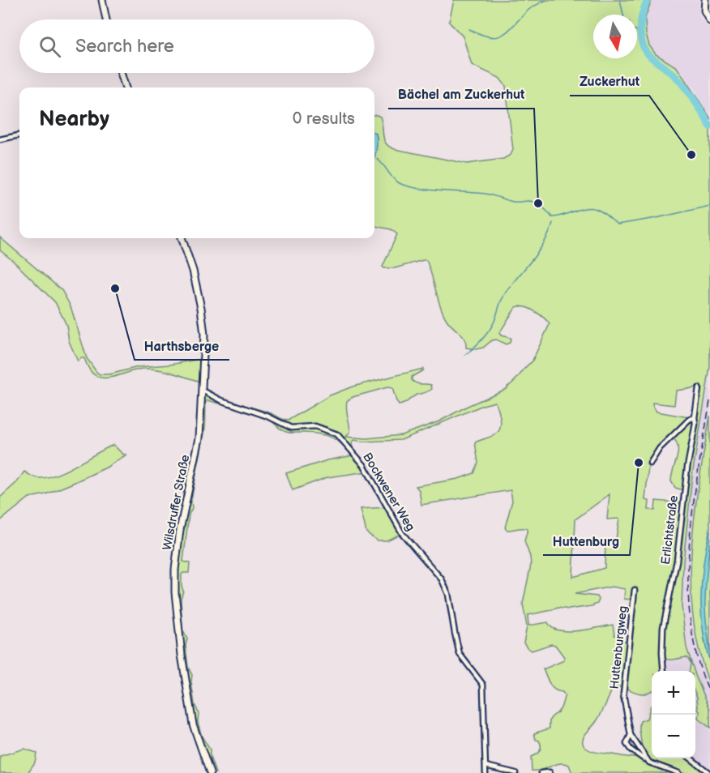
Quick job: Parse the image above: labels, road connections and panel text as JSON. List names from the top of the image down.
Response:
{
  "streets": {
    "main road": ["Wilsdruffer Straße"],
    "street": ["Bockwener Weg", "Erlichtstraße", "Huttenburgweg"]
  },
  "crossings": [
    ["Bockwener Weg", "Wilsdruffer Straße"]
  ],
  "places": [
    "Zuckerhut",
    "Bächel am Zuckerhut",
    "Harthsberge",
    "Huttenburg"
  ],
  "north": "bottom",
  "page": {
    "search": "Search here",
    "heading": ["Nearby", "0 results"],
    "map_buttons": ["+", "−"]
  }
}
